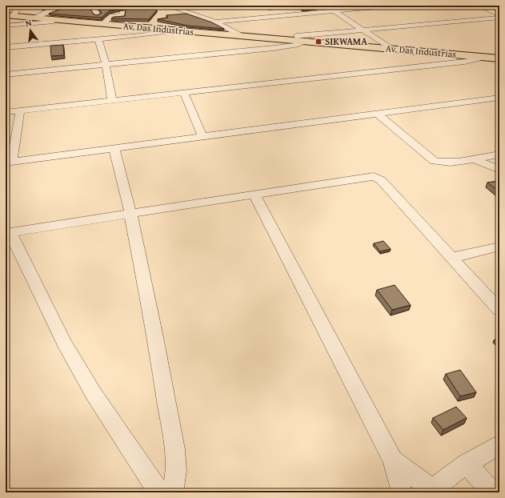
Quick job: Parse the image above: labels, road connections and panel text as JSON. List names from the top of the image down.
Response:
{
  "streets": {
    "main road": ["Av. Das Industrias"]
  },
  "places": {
    "transit": ["SIKWAMA"]
  },
  "north": "top"
}
